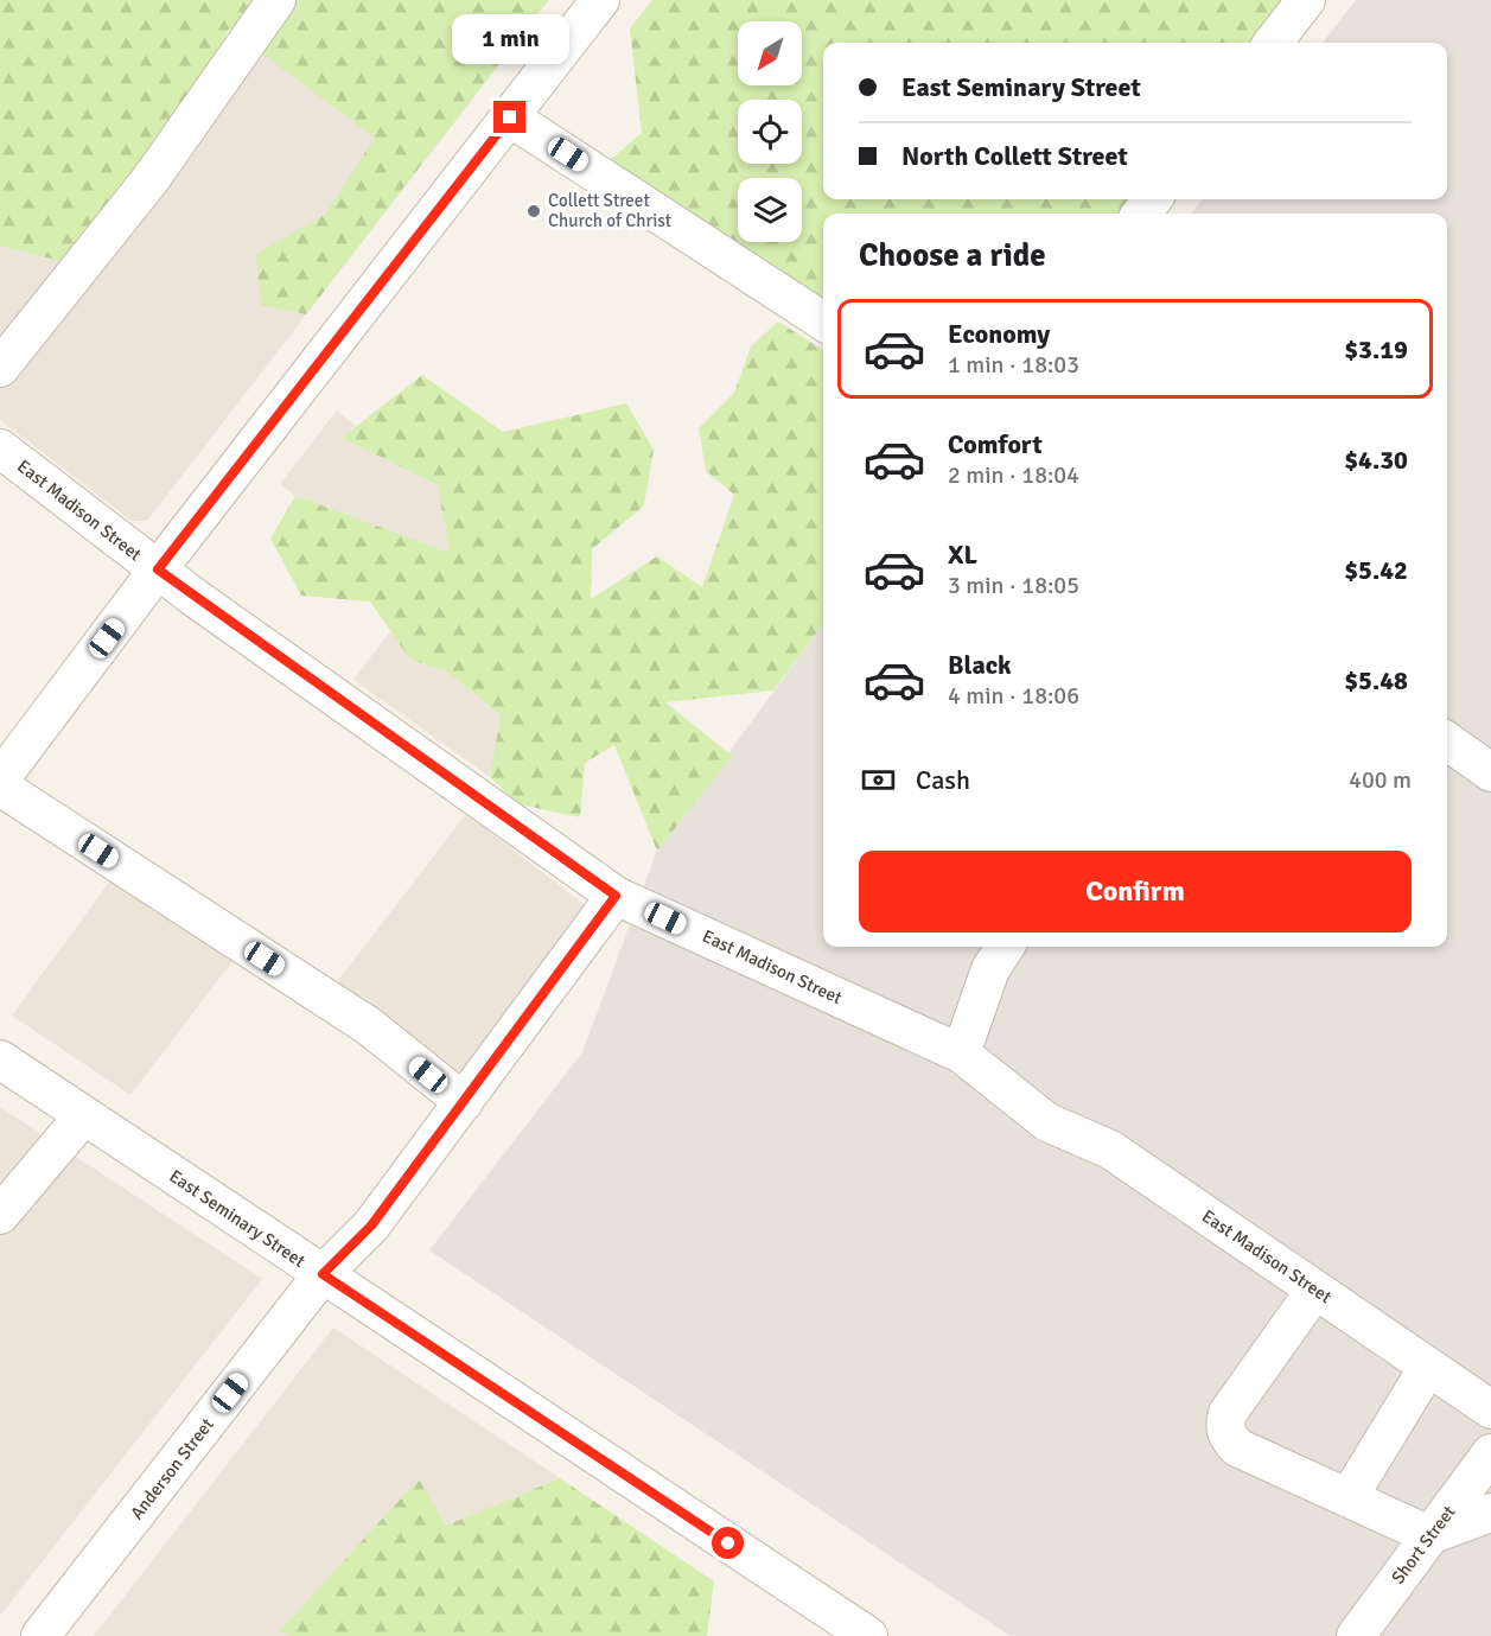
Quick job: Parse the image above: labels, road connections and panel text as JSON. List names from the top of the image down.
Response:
{
  "streets": {
    "street": [
      "East Madison Street",
      "East Seminary Street",
      "Anderson Street",
      "Short Street"
    ]
  },
  "crossings": [
    ["East Madison Street", "Anderson Street"],
    ["East Seminary Street", "Anderson Street"]
  ],
  "places": ["Collett Street Church of Christ"],
  "north": "bottom left",
  "page": {
    "bubble": "1 min",
    "banner": ["East Seminary Street", "North Collett Street"],
    "heading": "Choose a ride",
    "list": [
      {
        "name": "Economy",
        "note": "1 min · 18:03",
        "value": "$3.19"
      },
      {
        "name": "Comfort",
        "note": "2 min · 18:04",
        "value": "$4.30"
      },
      {
        "name": "XL",
        "note": "3 min · 18:05",
        "value": "$5.42"
      },
      {
        "name": "Black",
        "note": "4 min · 18:06",
        "value": "$5.48"
      }
    ],
    "pay": ["Cash", "400 m"],
    "buttons": "Confirm"
  }
}
